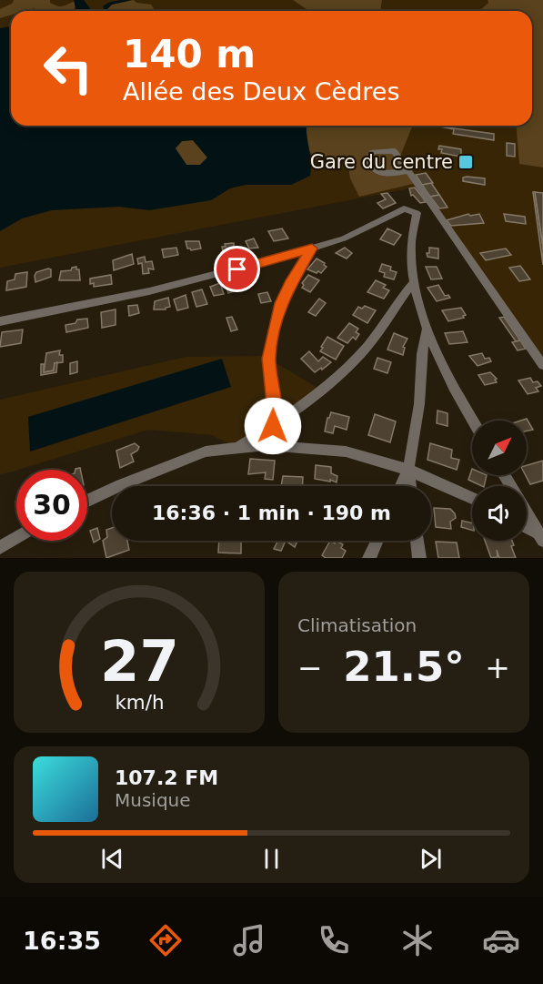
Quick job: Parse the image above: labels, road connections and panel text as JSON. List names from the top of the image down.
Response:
{
  "places": {
    "transit": ["Gare du centre"]
  },
  "north": "top right",
  "page": {
    "turn": ["140 m", "Allée des Deux Cèdres"],
    "limit": "30",
    "trip": "16:36 · 1 min · 190 m",
    "tile": "Climatisation",
    "heat": ["−", "21.5°", "+"],
    "song": ["107.2 FM", "Musique"],
    "tabs": "16:35",
    "gauge": ["27", "km/h"]
  }
}
